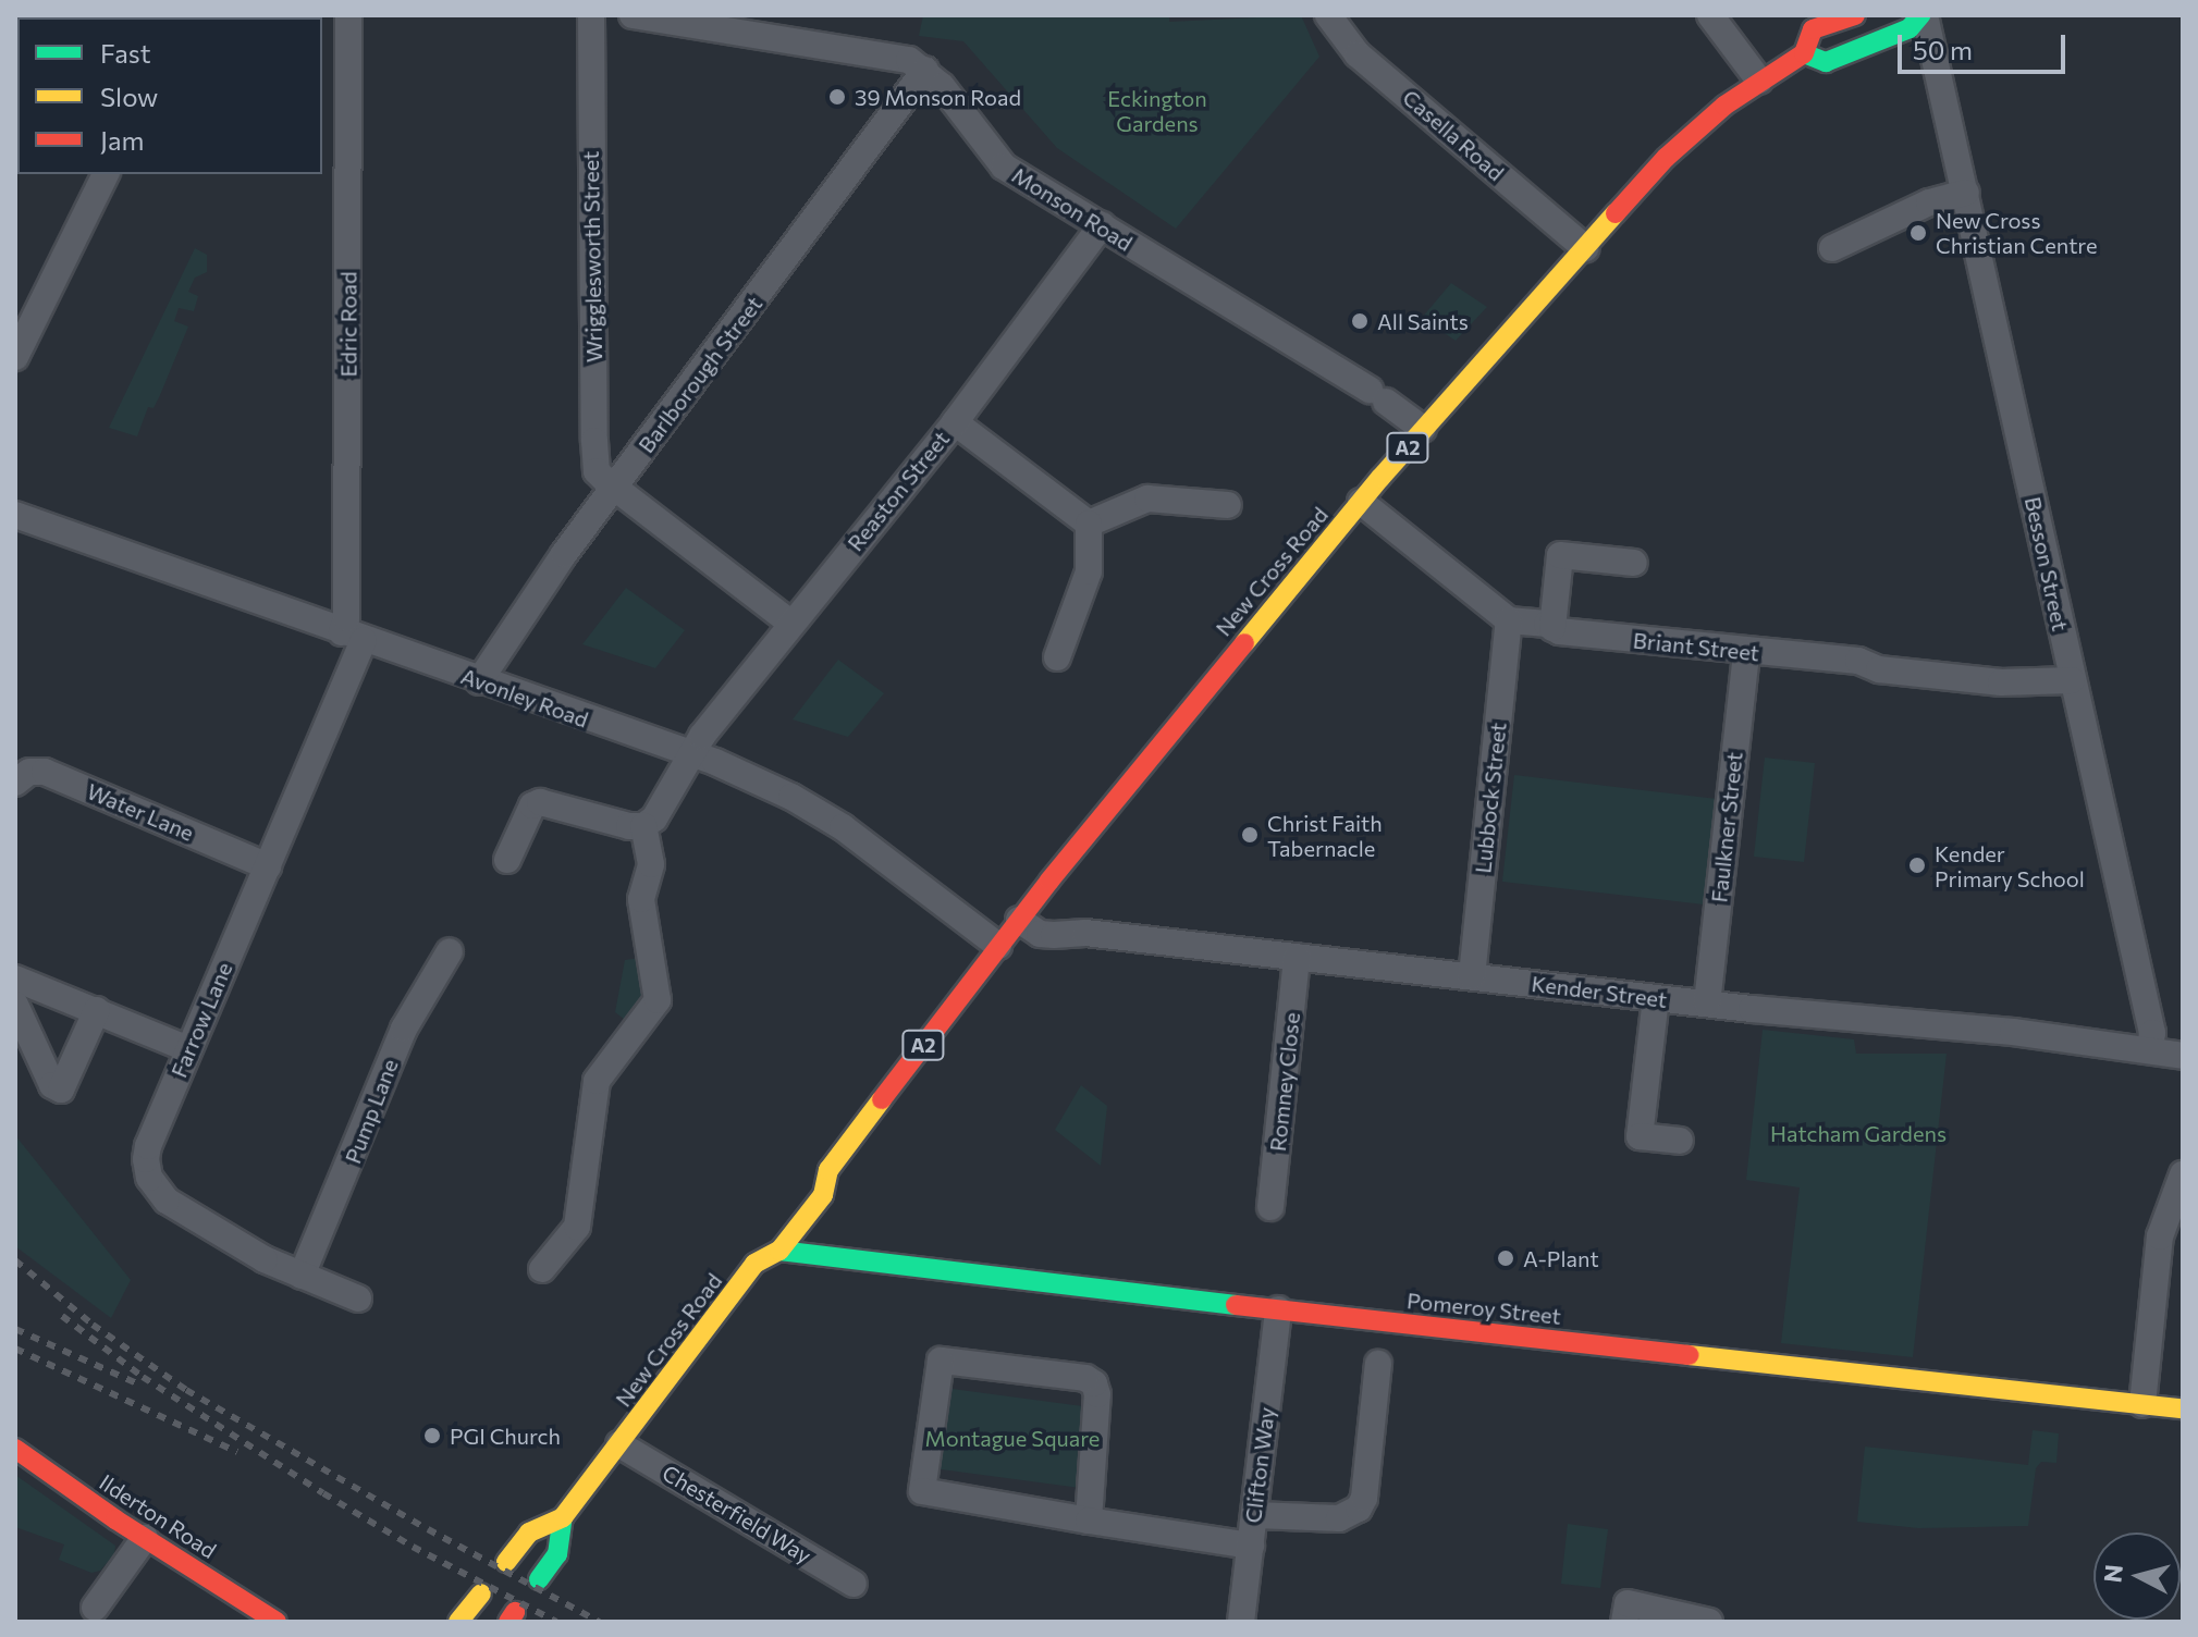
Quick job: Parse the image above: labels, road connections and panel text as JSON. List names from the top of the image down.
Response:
{
  "streets": {
    "main road": [
      "A2",
      "New Cross Road",
      "Pomeroy Street",
      "Ilderton Road"
    ],
    "street": [
      "Casella Road",
      "Monson Road",
      "Wrigglesworth Street",
      "Edric Road",
      "Barlborough Street",
      "Reaston Street",
      "Besson Street",
      "Briant Street",
      "Avonley Road",
      "Lubbock Street",
      "Water Lane",
      "Faulkner Street",
      "Kender Street",
      "Farrow Lane",
      "Romney Close",
      "Pump Lane",
      "Clifton Way",
      "Chesterfield Way"
    ]
  },
  "crossings": [
    ["Casella Road", "New Cross Road"],
    ["Monson Road", "Barlborough Street"],
    ["Monson Road", "Reaston Street"],
    ["Monson Road", "New Cross Road"],
    ["Wrigglesworth Street", "Barlborough Street"],
    ["Edric Road", "Avonley Road"],
    ["Edric Road", "Farrow Lane"],
    ["Barlborough Street", "Avonley Road"],
    ["A2", "New Cross Road"],
    ["A2", "Chesterfield Way"],
    ["Reaston Street", "Avonley Road"],
    ["Besson Street", "Briant Street"],
    ["Besson Street", "Kender Street"],
    ["New Cross Road", "Briant Street"],
    ["New Cross Road", "Avonley Road"],
    ["New Cross Road", "Kender Street"],
    ["New Cross Road", "Pomeroy Street"],
    ["New Cross Road", "Chesterfield Way"],
    ["Briant Street", "Lubbock Street"],
    ["Briant Street", "Faulkner Street"],
    ["Avonley Road", "Farrow Lane"],
    ["Lubbock Street", "Kender Street"],
    ["Water Lane", "Farrow Lane"],
    ["Faulkner Street", "Kender Street"],
    ["Kender Street", "Romney Close"],
    ["Farrow Lane", "Pump Lane"],
    ["Pomeroy Street", "Clifton Way"]
  ],
  "parks": ["Eckington Gardens", "Hatcham Gardens", "Montague Square"],
  "places": [
    "39 Monson Road",
    "New Cross Christian Centre",
    "All Saints",
    "Christ Faith Tabernacle",
    "Kender Primary School",
    "A-Plant",
    "PGI Church"
  ],
  "legend": ["Fast", "Slow", "Jam"],
  "scale_bar": "50 m",
  "north": "left"
}
